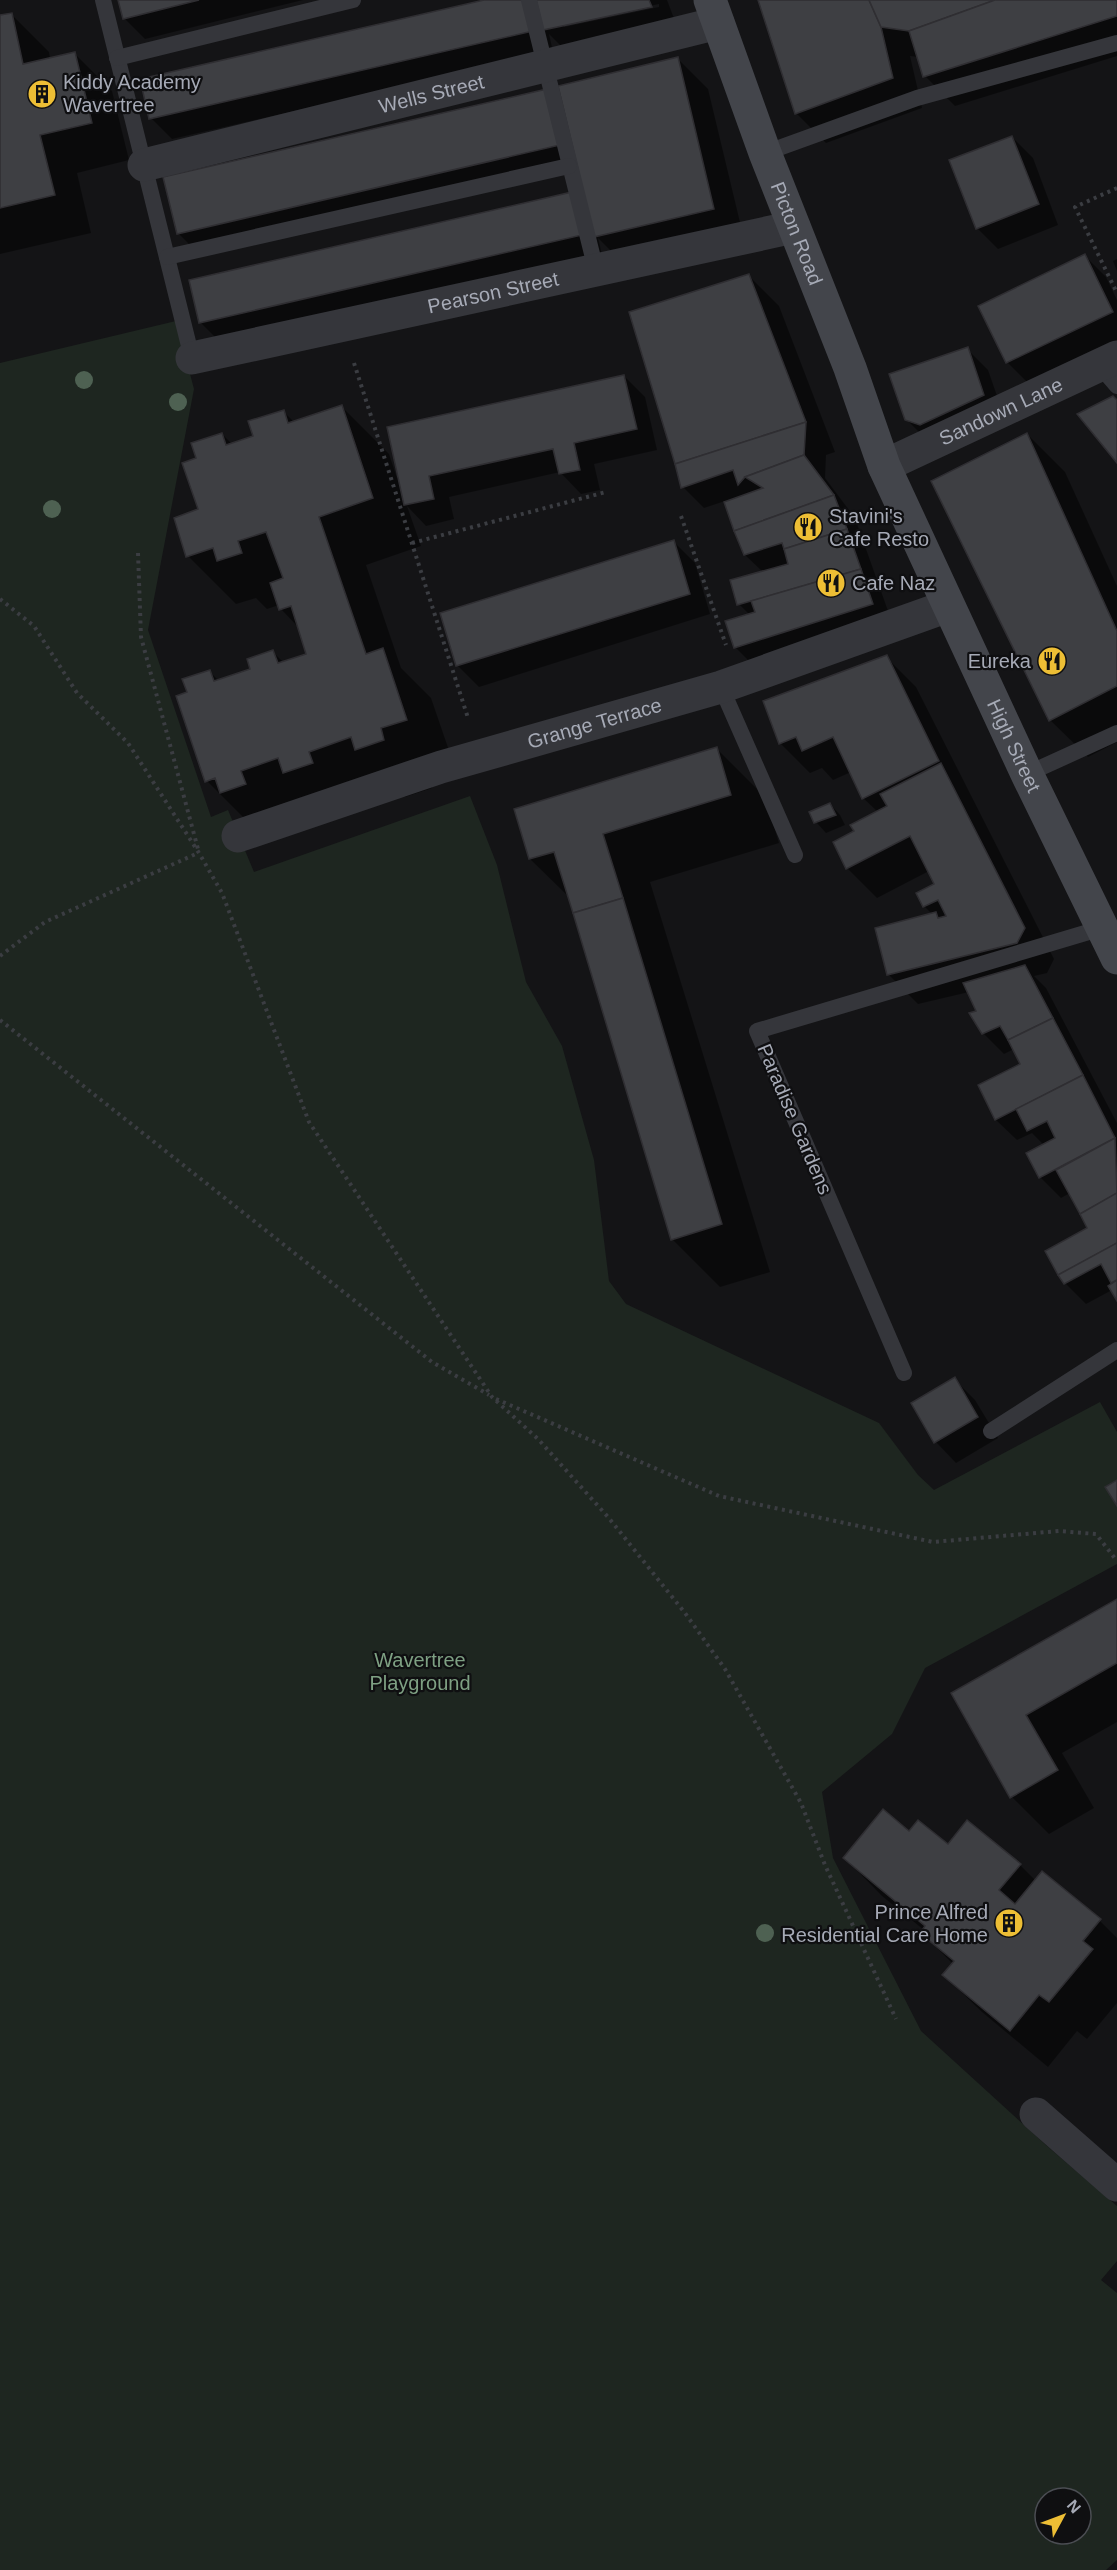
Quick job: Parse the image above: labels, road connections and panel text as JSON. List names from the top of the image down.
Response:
{
  "streets": {
    "main road": ["Picton Road", "High Street"],
    "street": [
      "Wells Street",
      "Pearson Street",
      "Sandown Lane",
      "Grange Terrace"
    ],
    "lane": ["Paradise Gardens"]
  },
  "crossings": [
    ["Wells Street", "Picton Road"],
    ["Picton Road", "Pearson Street"],
    ["Picton Road", "Sandown Lane"],
    ["Picton Road", "High Street"],
    ["Sandown Lane", "High Street"],
    ["Grange Terrace", "High Street"],
    ["High Street", "Paradise Gardens"]
  ],
  "parks": ["Wavertree Playground"],
  "places": {
    "building": ["Kiddy Academy Wavertree", "Prince Alfred Residential Care Home"],
    "restaurant": ["Stavini's Cafe Resto", "Cafe Naz", "Eureka"]
  },
  "north": "top right"
}
